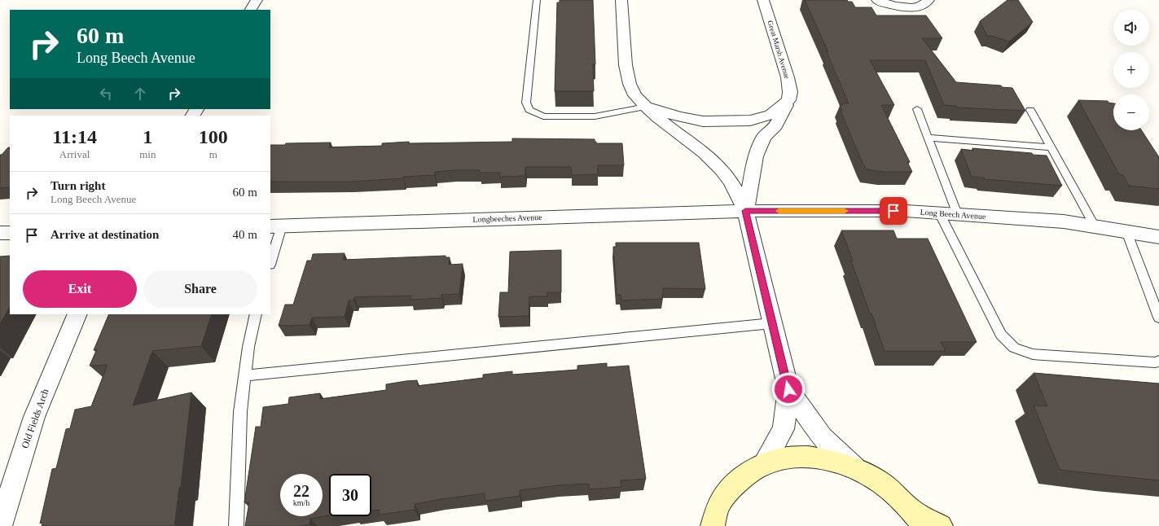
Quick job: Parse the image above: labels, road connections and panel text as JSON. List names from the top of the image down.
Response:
{
  "streets": {
    "street": [
      "Great Marsh Avenue",
      "Long Beech Avenue",
      "Longbeeches Avenue",
      "Old Fields Arch"
    ]
  },
  "crossings": [
    ["Great Marsh Avenue", "Long Beech Avenue"],
    ["Great Marsh Avenue", "Longbeeches Avenue"],
    ["Long Beech Avenue", "Longbeeches Avenue"]
  ],
  "page": {
    "map_buttons": ["+", "−"],
    "turn": ["60 m", "Long Beech Avenue"],
    "eta": [
      "11:14",
      "Arrival",
      "1",
      "min",
      "100",
      "m"
    ],
    "list": [
      {
        "name": "Turn right",
        "note": "Long Beech Avenue",
        "value": "60 m"
      },
      {
        "name": "Arrive at destination",
        "value": "40 m"
      }
    ],
    "buttons": ["Exit", "Share"],
    "speed": "22 km/h",
    "limit": "30"
  }
}
